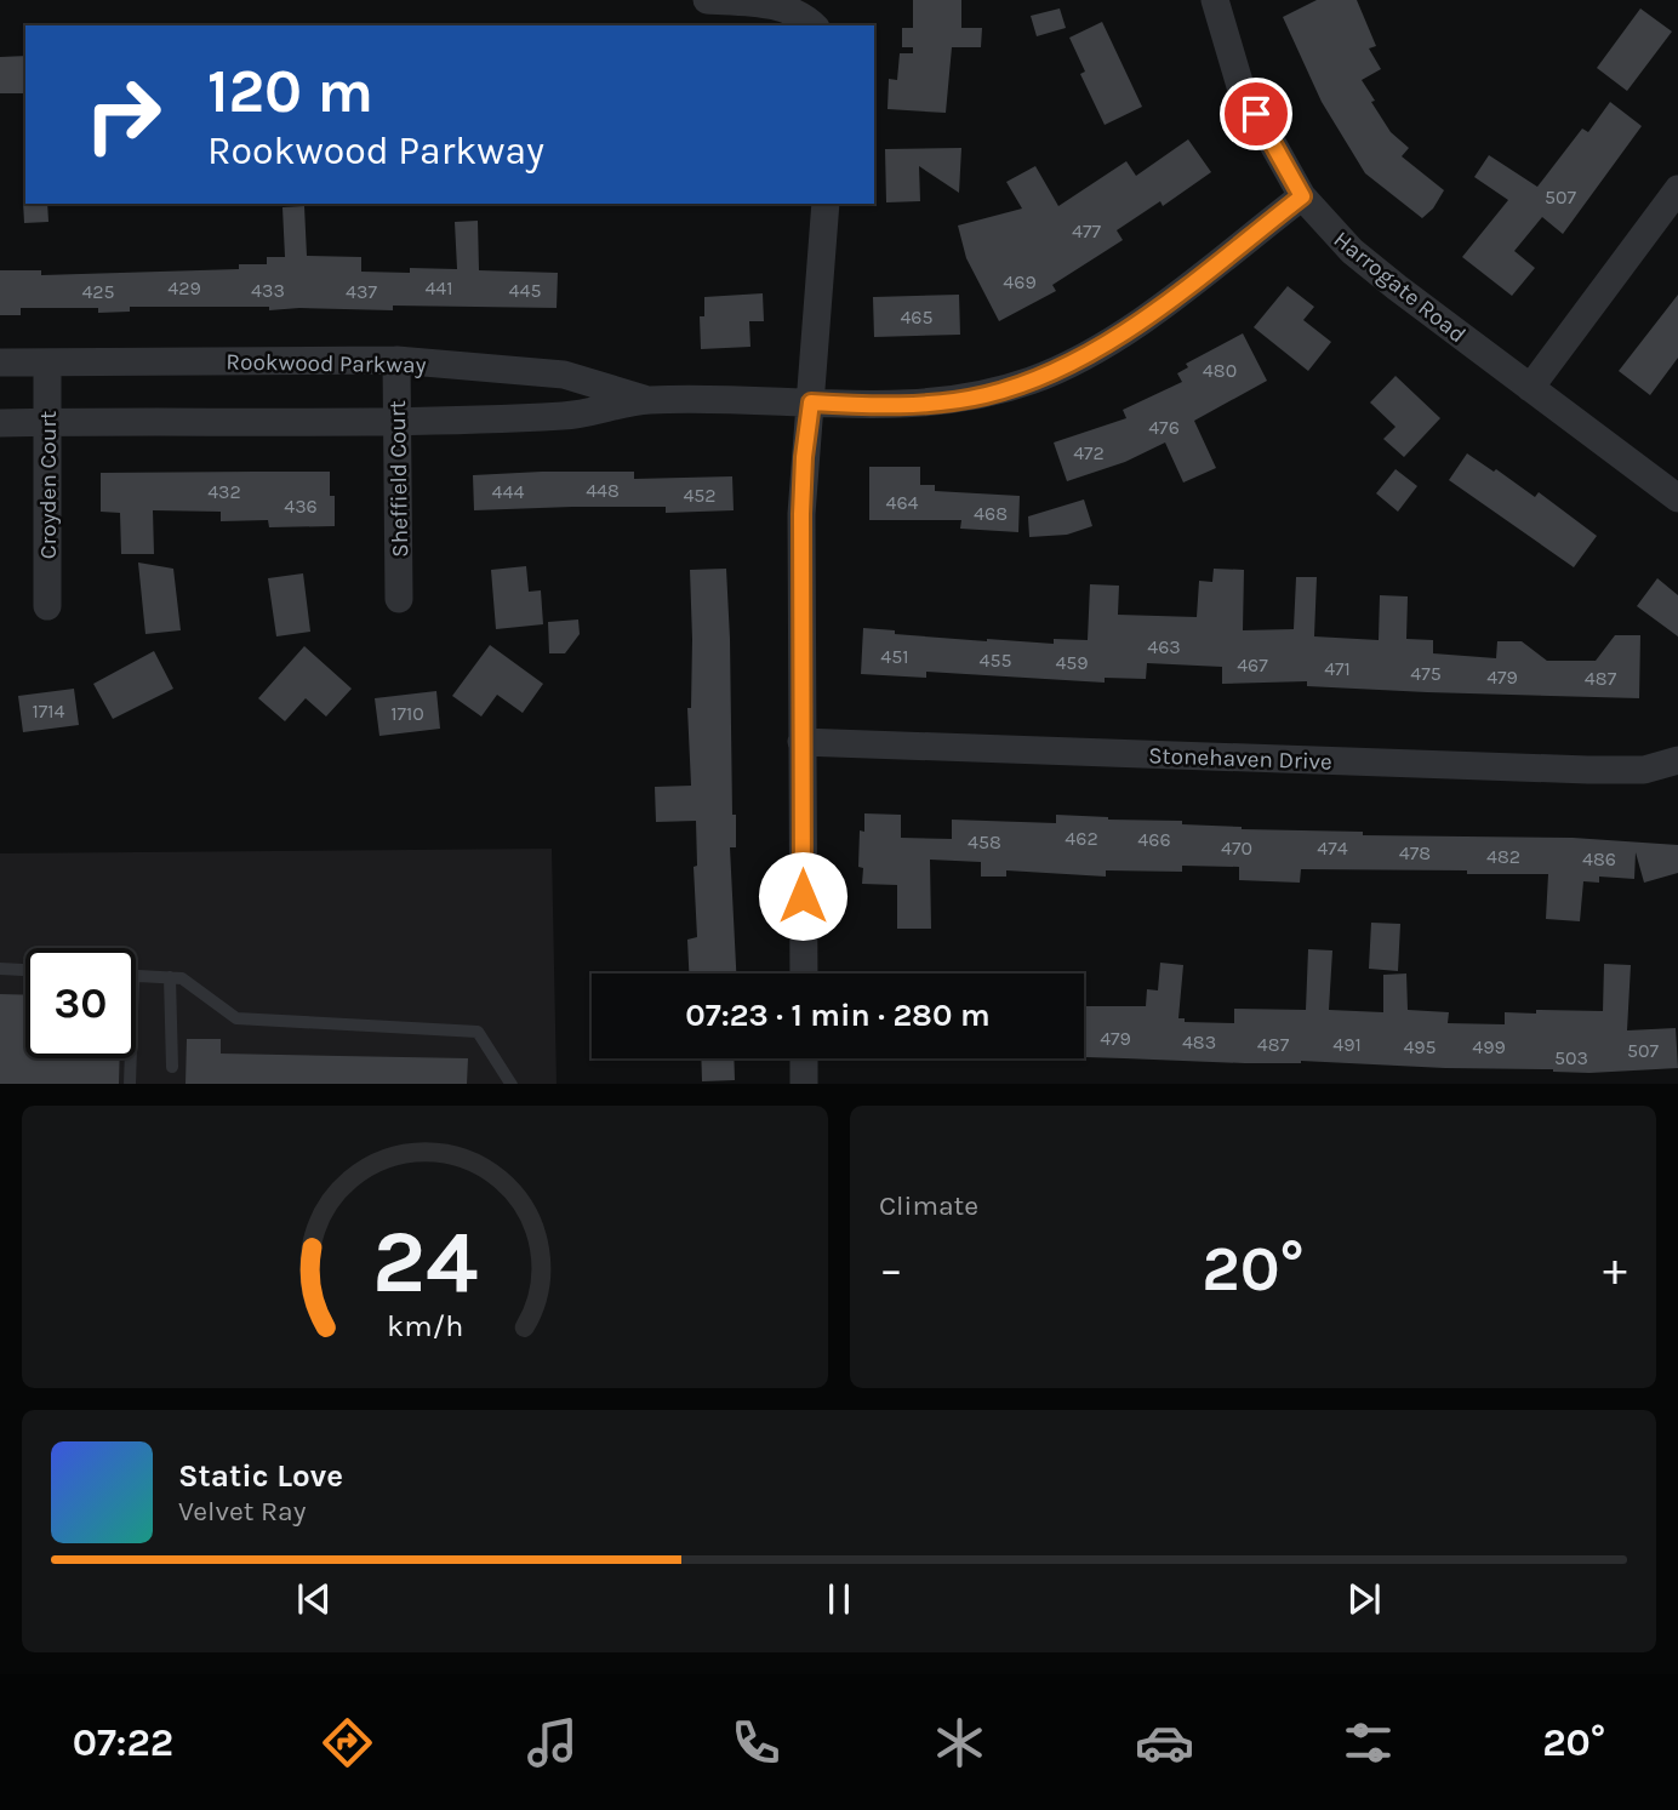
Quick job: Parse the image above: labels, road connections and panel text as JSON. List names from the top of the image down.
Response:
{
  "streets": {
    "street": [
      "Harrogate Road",
      "Rookwood Parkway",
      "Sheffield Court",
      "Croyden Court",
      "Stonehaven Drive"
    ]
  },
  "crossings": [
    ["Harrogate Road", "Rookwood Parkway"],
    ["Rookwood Parkway", "Sheffield Court"],
    ["Rookwood Parkway", "Croyden Court"]
  ],
  "house_numbers": [
    "507",
    "477",
    "469",
    "429",
    "441",
    "433",
    "445",
    "425",
    "437",
    "465",
    "480",
    "476",
    "472",
    "448",
    "432",
    "444",
    "452",
    "464",
    "436",
    "468",
    "463",
    "451",
    "455",
    "459",
    "467",
    "471",
    "475",
    "479",
    "487",
    "1714",
    "1710",
    "462",
    "466",
    "458",
    "470",
    "474",
    "478",
    "482",
    "486",
    "479",
    "483",
    "487",
    "491",
    "495",
    "499",
    "507",
    "503"
  ],
  "page": {
    "turn": ["120 m", "Rookwood Parkway"],
    "limit": "30",
    "trip": "07:23 · 1 min · 280 m",
    "tile": "Climate",
    "heat": ["−", "20°", "+"],
    "song": ["Static Love", "Velvet Ray"],
    "tabs": ["07:22", "20°"],
    "gauge": ["24", "km/h"]
  }
}
